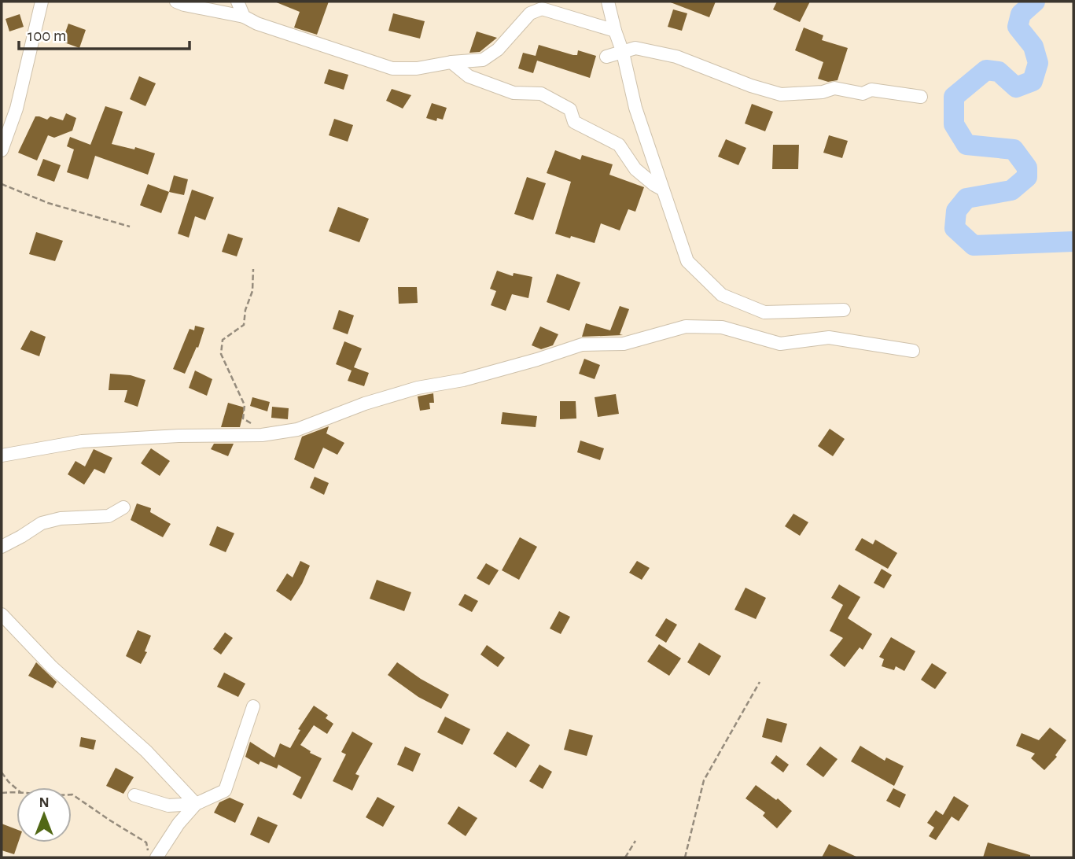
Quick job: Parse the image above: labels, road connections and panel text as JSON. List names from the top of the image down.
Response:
{
  "scale_bar": "100 m",
  "north": "top"
}
